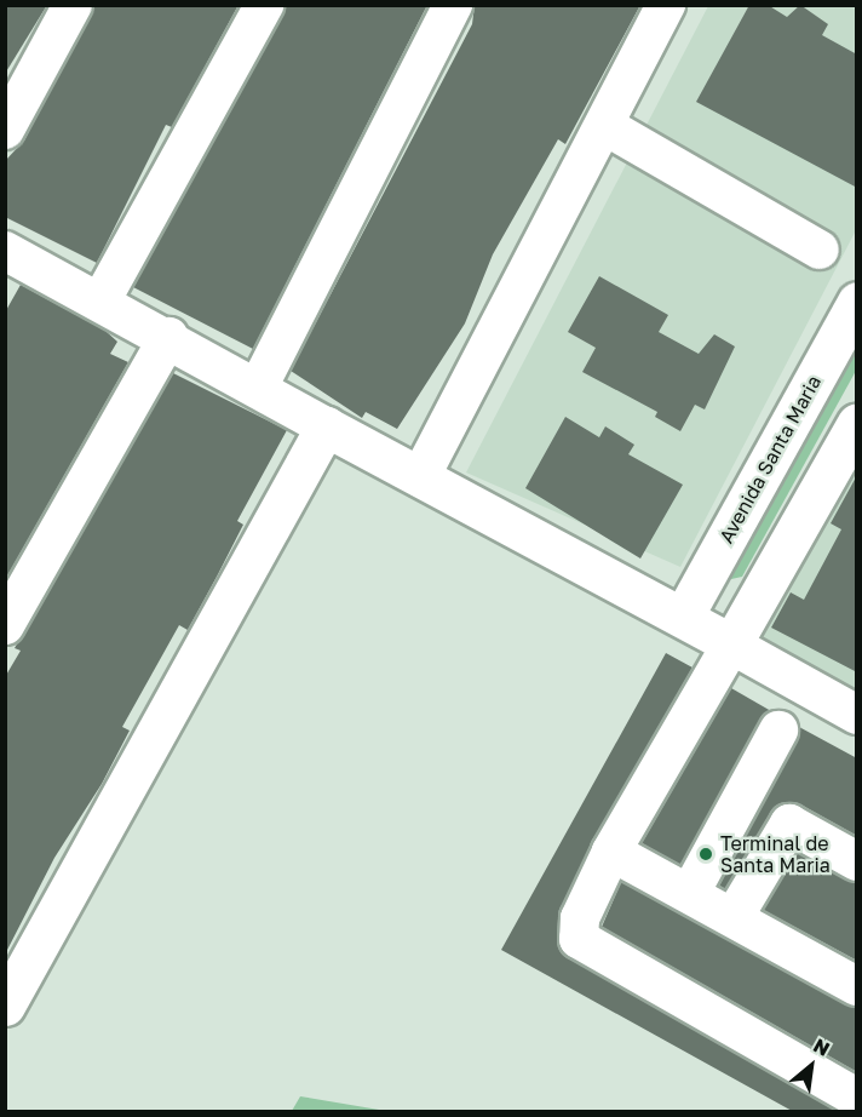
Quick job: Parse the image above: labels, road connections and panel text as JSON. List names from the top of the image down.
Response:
{
  "streets": {
    "main road": ["Avenida Santa Maria"]
  },
  "places": ["Terminal de Santa Maria"],
  "north": "top right"
}
